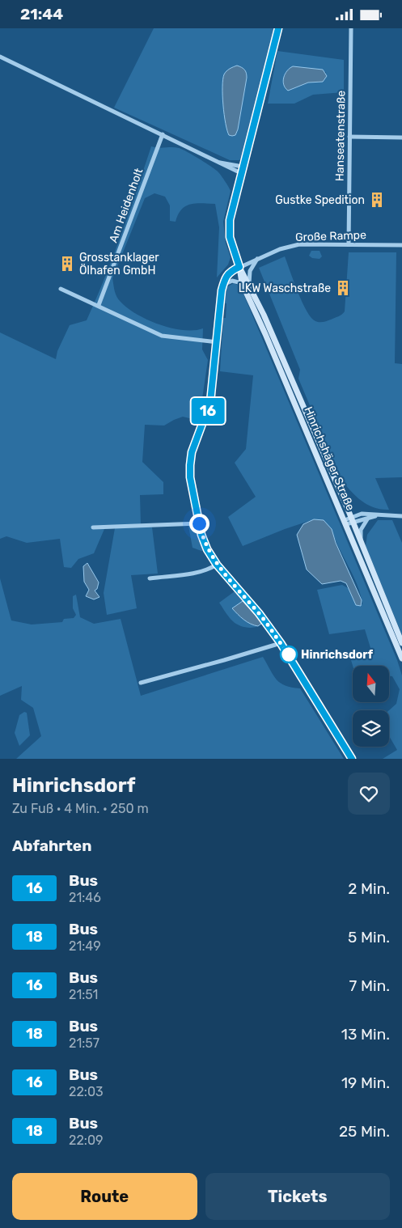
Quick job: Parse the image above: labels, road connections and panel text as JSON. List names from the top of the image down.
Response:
{
  "streets": {
    "main road": ["Hinrichshäger Straße"],
    "street": ["Hanseatenstraße", "Am Heidenholt", "Große Rampe"]
  },
  "crossings": [
    ["Hanseatenstraße", "Große Rampe"],
    ["Große Rampe", "Hinrichshäger Straße"]
  ],
  "places": {
    "building": ["Gustke Spedition", "Grosstanklager Ölhafen GmbH", "LKW Waschstraße"],
    "other": ["Hinrichsdorf"]
  },
  "lines": ["bus line 16"],
  "north": "top",
  "page": {
    "status": "21:44",
    "on_map": "16",
    "heading": [
      ["Hinrichsdorf", "Zu Fuß · 4 Min. · 250 m"],
      "Abfahrten"
    ],
    "list": [
      {
        "mark": "16",
        "name": "Bus",
        "note": "21:46",
        "value": "2 Min."
      },
      {
        "mark": "18",
        "name": "Bus",
        "note": "21:49",
        "value": "5 Min."
      },
      {
        "mark": "16",
        "name": "Bus",
        "note": "21:51",
        "value": "7 Min."
      },
      {
        "mark": "18",
        "name": "Bus",
        "note": "21:57",
        "value": "13 Min."
      },
      {
        "mark": "16",
        "name": "Bus",
        "note": "22:03",
        "value": "19 Min."
      },
      {
        "mark": "18",
        "name": "Bus",
        "note": "22:09",
        "value": "25 Min."
      }
    ],
    "buttons": ["Route", "Tickets"]
  }
}
